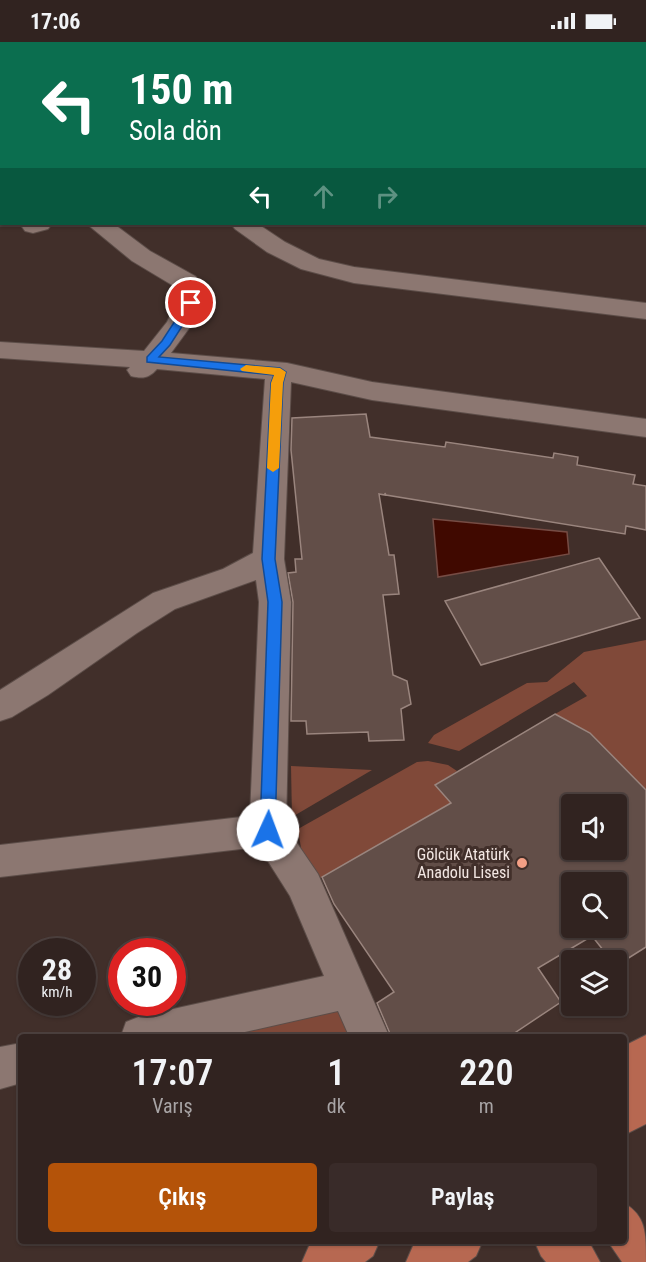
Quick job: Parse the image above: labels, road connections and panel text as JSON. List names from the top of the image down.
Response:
{
  "places": ["Gölcük Atatürk Anadolu Lisesi"],
  "page": {
    "status": "17:06",
    "turn": ["150 m", "Sola dön"],
    "speed": "28 km/h",
    "limit": "30",
    "eta": [
      "17:07",
      "Varış",
      "1",
      "dk",
      "220",
      "m"
    ],
    "buttons": ["Çıkış", "Paylaş"]
  }
}
